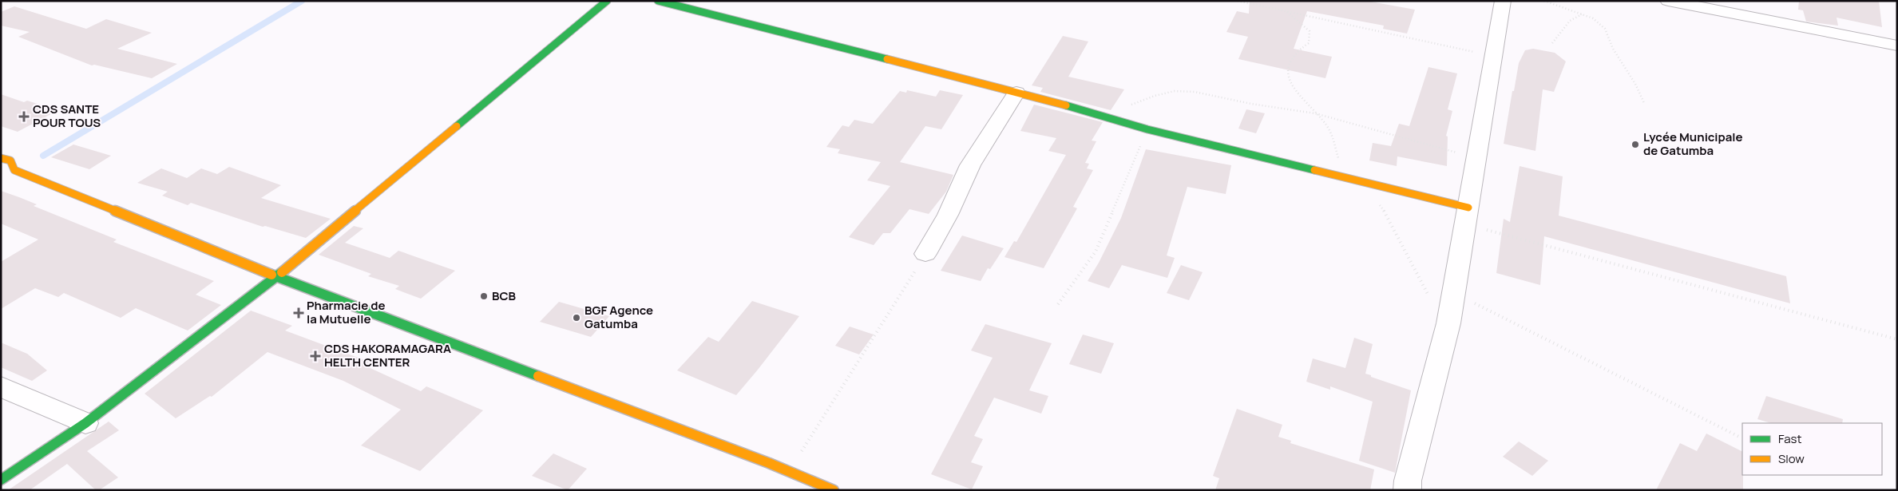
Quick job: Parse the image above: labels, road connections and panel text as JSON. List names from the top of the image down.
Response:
{
  "places": {
    "health": ["CDS SANTE POUR TOUS", "Pharmacie de la Mutuelle", "CDS HAKORAMAGARA HELTH CENTER"],
    "other": ["Lycée Municipale de Gatumba", "BCB", "BGF Agence Gatumba"]
  },
  "legend": ["Fast", "Slow"]
}
